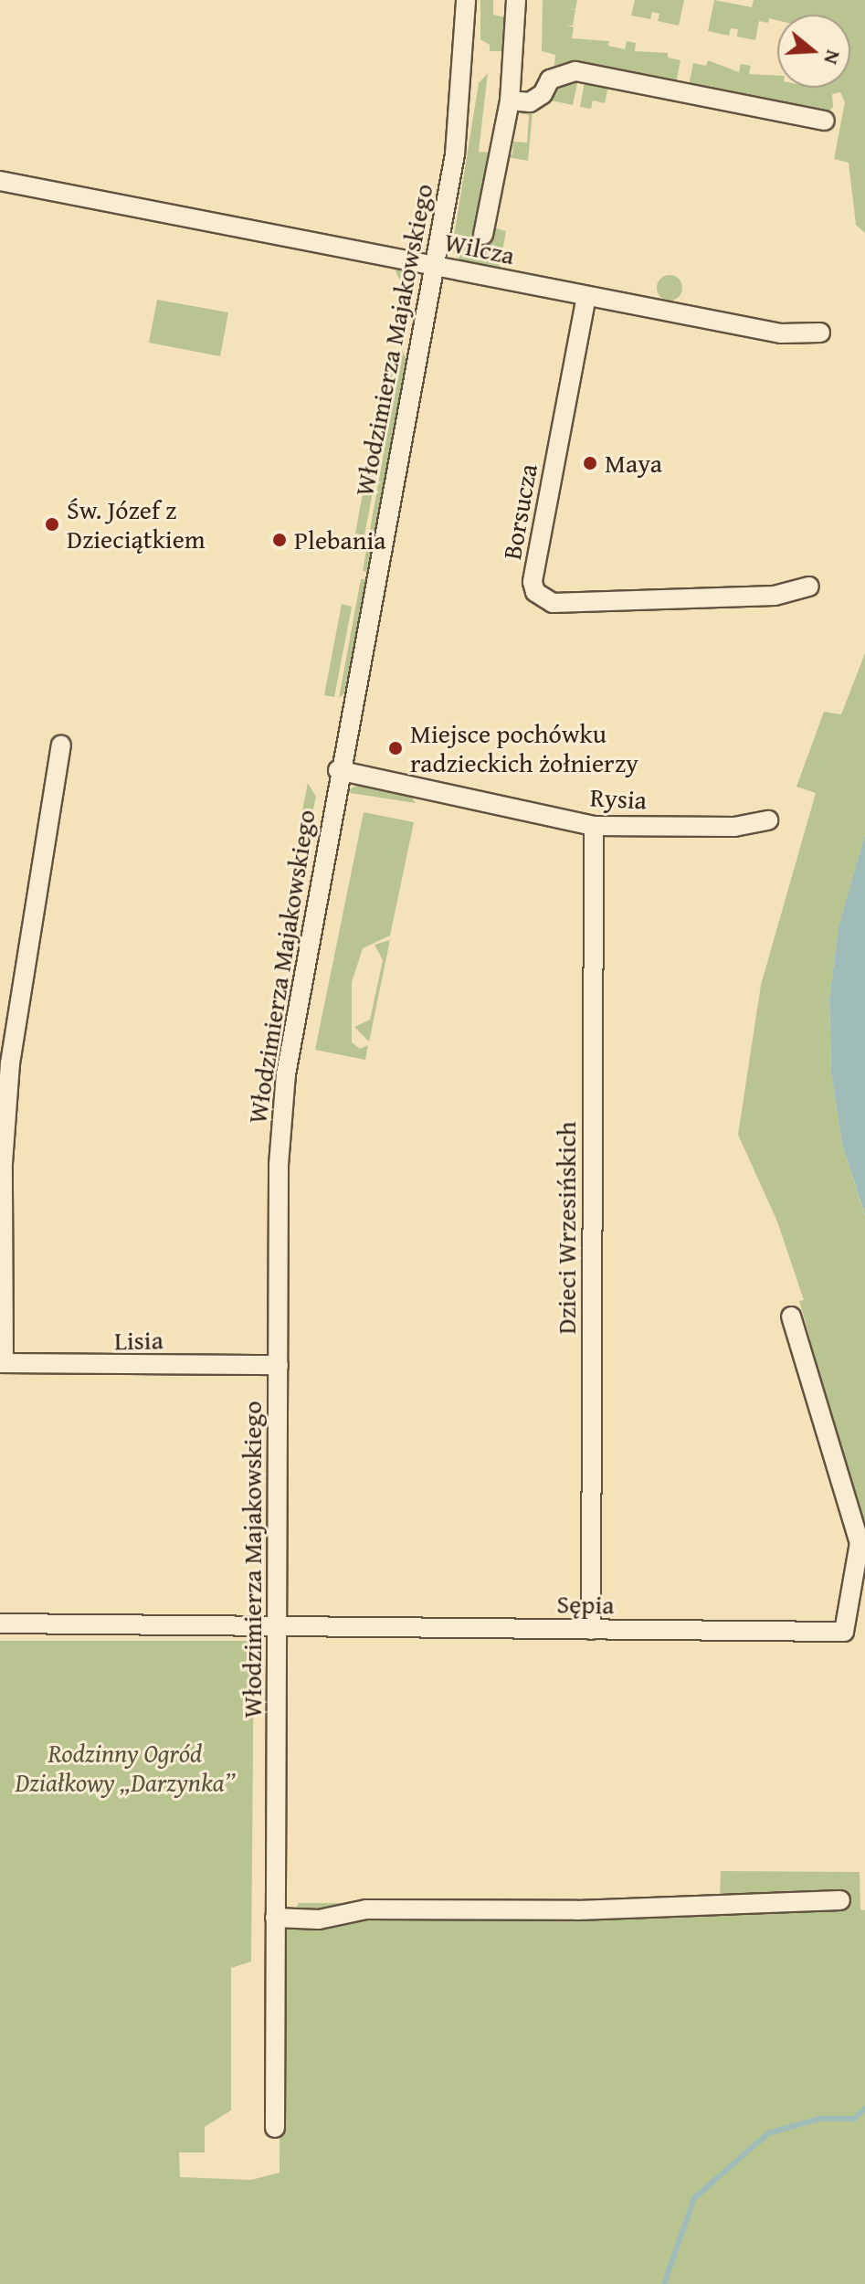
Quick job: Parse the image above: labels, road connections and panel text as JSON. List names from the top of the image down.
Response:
{
  "streets": {
    "street": [
      "Wilcza",
      "Włodzimierza Majakowskiego",
      "Borsucza",
      "Rysia",
      "Dzieci Wrzesińskich",
      "Lisia",
      "Sępia"
    ]
  },
  "crossings": [
    ["Wilcza", "Włodzimierza Majakowskiego"],
    ["Wilcza", "Borsucza"],
    ["Włodzimierza Majakowskiego", "Rysia"],
    ["Włodzimierza Majakowskiego", "Lisia"],
    ["Włodzimierza Majakowskiego", "Sępia"],
    ["Rysia", "Dzieci Wrzesińskich"],
    ["Dzieci Wrzesińskich", "Sępia"]
  ],
  "parks": ["Rodzinny Ogród Działkowy „Darzynka”"],
  "places": [
    "Maya",
    "Św. Józef z Dzieciątkiem",
    "Plebania",
    "Miejsce pochówku radzieckich żołnierzy"
  ],
  "north": "right"
}
